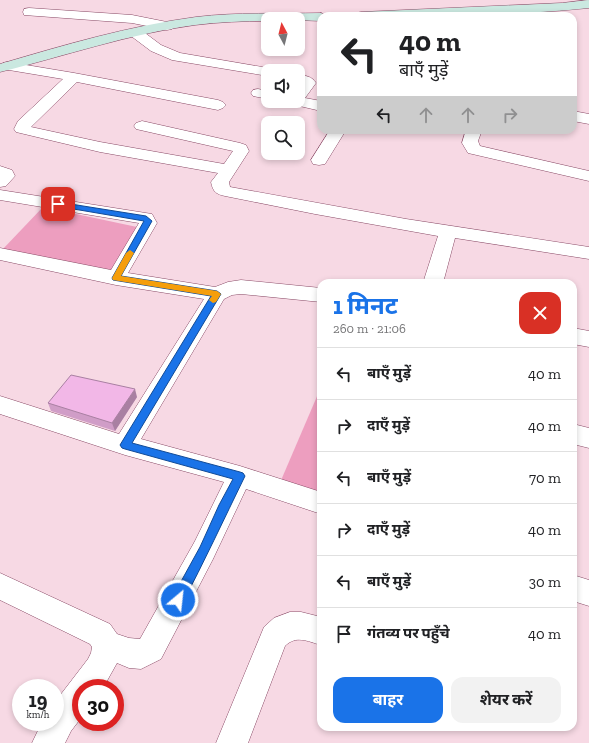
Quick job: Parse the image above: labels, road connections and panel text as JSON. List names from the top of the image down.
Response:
{
  "north": "top",
  "page": {
    "turn": ["40 m", "बाएँ मुड़ें"],
    "heading": ["1 मिनट", "260 m · 21:06"],
    "list": [
      {
        "name": "बाएँ मुड़ें",
        "value": "40 m"
      },
      {
        "name": "दाएँ मुड़ें",
        "value": "40 m"
      },
      {
        "name": "बाएँ मुड़ें",
        "value": "70 m"
      },
      {
        "name": "दाएँ मुड़ें",
        "value": "40 m"
      },
      {
        "name": "बाएँ मुड़ें",
        "value": "30 m"
      },
      {
        "name": "गंतव्य पर पहुँचे",
        "value": "40 m"
      }
    ],
    "buttons": ["बाहर", "शेयर करें"],
    "speed": "19 km/h",
    "limit": "30"
  }
}
